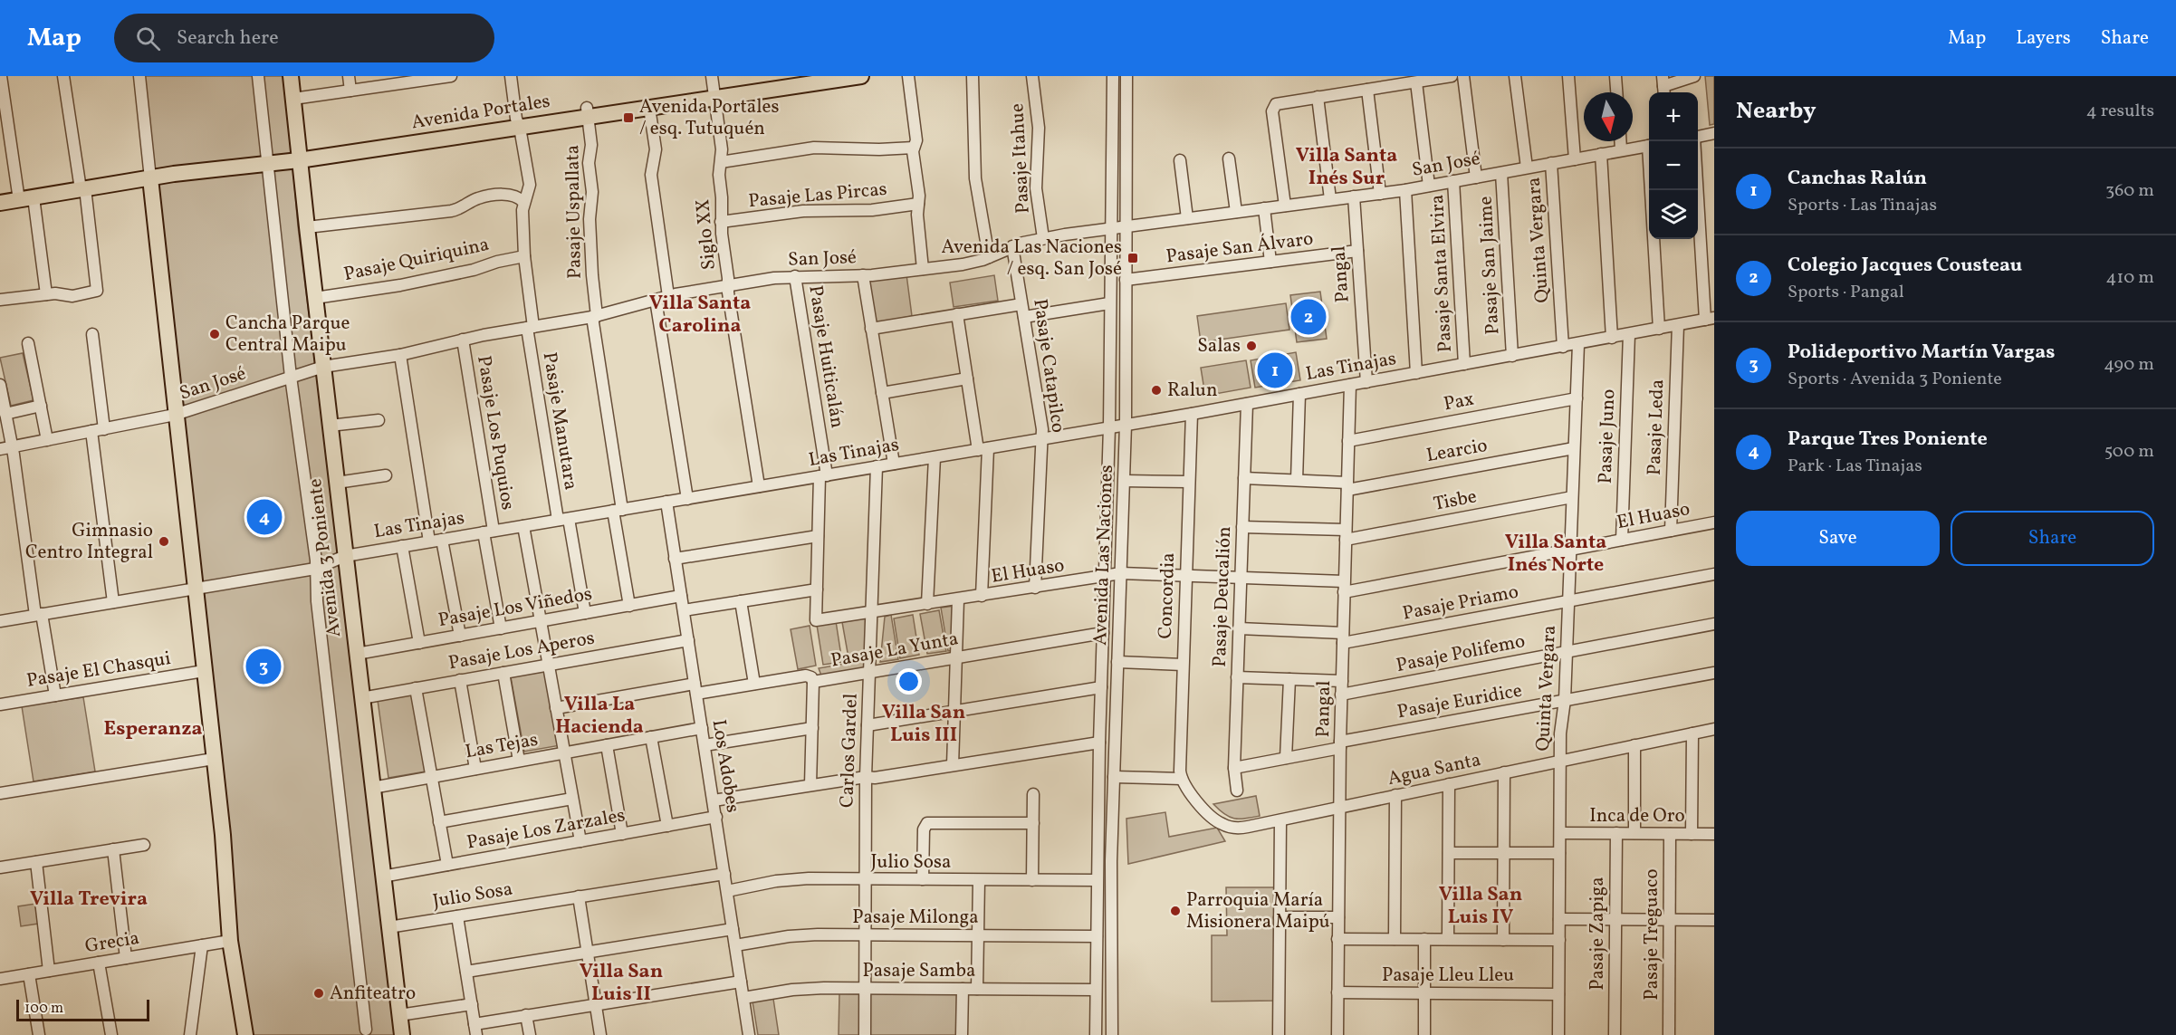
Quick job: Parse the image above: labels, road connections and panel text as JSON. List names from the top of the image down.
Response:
{
  "streets": {
    "main road": ["Avenida Portales", "Avenida 3 Poniente"],
    "street": [
      "Pasaje Itahue",
      "San José",
      "Pasaje Las Pircas",
      "Pasaje Uspallata",
      "Siglo XX",
      "Quinta Vergara",
      "Pasaje San Álvaro",
      "Pasaje Quiriquina",
      "Pasaje San Jaime",
      "Pasaje Santa Elvira",
      "Pangal",
      "Pasaje Huiticalán",
      "Pasaje Catapilco",
      "Las Tinajas",
      "Pax",
      "Pasaje Manutara",
      "Pasaje Leda",
      "Pasaje Los Puquios",
      "Pasaje Juno",
      "Learcio",
      "Tisbe",
      "El Huaso",
      "Avenida Las Naciones",
      "Concordia",
      "Pasaje Deucalión",
      "Pasaje Priamo",
      "Pasaje Los Viñedos",
      "Pasaje La Yunta",
      "Pasaje Los Aperos",
      "Pasaje Polifemo",
      "Pasaje El Chasqui",
      "Pasaje Euridice",
      "Las Tejas",
      "Carlos Gardel",
      "Los Adobes",
      "Agua Santa",
      "Inca de Oro",
      "Pasaje Los Zarzales",
      "Julio Sosa",
      "Pasaje Milonga",
      "Pasaje Zapiga",
      "Pasaje Treguaco",
      "Grecia",
      "Pasaje Samba",
      "Pasaje Lleu Lleu"
    ]
  },
  "crossings": [
    ["Avenida Portales", "Pasaje Uspallata"],
    ["Avenida Portales", "Siglo XX"],
    ["Avenida Portales", "Pasaje Manutara"],
    ["Avenida Portales", "Avenida 3 Poniente"],
    ["Pasaje Itahue", "San José"],
    ["San José", "Pasaje Uspallata"],
    ["San José", "Siglo XX"],
    ["San José", "Quinta Vergara"],
    ["San José", "Pasaje San Jaime"],
    ["San José", "Pasaje Santa Elvira"],
    ["San José", "Pangal"],
    ["San José", "Pasaje Huiticalán"],
    ["San José", "Pasaje Catapilco"],
    ["San José", "Pasaje Manutara"],
    ["San José", "Pasaje Los Puquios"],
    ["San José", "Avenida Las Naciones"],
    ["San José", "Avenida 3 Poniente"],
    ["Pasaje Las Pircas", "Siglo XX"],
    ["Pasaje Uspallata", "Las Tinajas"],
    ["Pasaje Uspallata", "Pasaje Los Viñedos"],
    ["Siglo XX", "Las Tinajas"],
    ["Quinta Vergara", "Las Tinajas"],
    ["Quinta Vergara", "Pax"],
    ["Quinta Vergara", "Learcio"],
    ["Quinta Vergara", "Tisbe"],
    ["Quinta Vergara", "El Huaso"],
    ["Quinta Vergara", "Pasaje Priamo"],
    ["Quinta Vergara", "Pasaje Polifemo"],
    ["Quinta Vergara", "Pasaje Euridice"],
    ["Quinta Vergara", "Agua Santa"],
    ["Quinta Vergara", "Inca de Oro"],
    ["Quinta Vergara", "Pasaje Lleu Lleu"],
    ["Pasaje San Álvaro", "Pangal"],
    ["Pasaje San Álvaro", "Avenida Las Naciones"],
    ["Pasaje Quiriquina", "Pasaje Manutara"],
    ["Pasaje Quiriquina", "Avenida 3 Poniente"],
    ["Pasaje San Jaime", "Las Tinajas"],
    ["Pasaje Santa Elvira", "Las Tinajas"],
    ["Pangal", "Las Tinajas"],
    ["Pangal", "Pax"],
    ["Pangal", "Learcio"],
    ["Pangal", "Tisbe"],
    ["Pangal", "El Huaso"],
    ["Pangal", "Pasaje Priamo"],
    ["Pangal", "Pasaje Polifemo"],
    ["Pangal", "Pasaje Euridice"],
    ["Pangal", "Agua Santa"],
    ["Pangal", "Pasaje Lleu Lleu"],
    ["Pasaje Huiticalán", "Las Tinajas"],
    ["Pasaje Huiticalán", "El Huaso"],
    ["Pasaje Catapilco", "Las Tinajas"],
    ["Pasaje Catapilco", "El Huaso"],
    ["Las Tinajas", "Pasaje Manutara"],
    ["Las Tinajas", "Pasaje Leda"],
    ["Las Tinajas", "Pasaje Los Puquios"],
    ["Las Tinajas", "Pasaje Juno"],
    ["Las Tinajas", "Avenida Las Naciones"],
    ["Las Tinajas", "Avenida 3 Poniente"],
    ["Las Tinajas", "Concordia"],
    ["Las Tinajas", "Pasaje Deucalión"],
    ["Las Tinajas", "Carlos Gardel"],
    ["Las Tinajas", "Los Adobes"],
    ["Pasaje Manutara", "Pasaje Los Viñedos"],
    ["Pasaje Leda", "El Huaso"],
    ["Pasaje Los Puquios", "Pasaje Los Viñedos"],
    ["Pasaje Juno", "El Huaso"],
    ["Learcio", "Pasaje Deucalión"],
    ["Tisbe", "Pasaje Deucalión"],
    ["El Huaso", "Avenida Las Naciones"],
    ["El Huaso", "Concordia"],
    ["El Huaso", "Pasaje Deucalión"],
    ["El Huaso", "Carlos Gardel"],
    ["Avenida Las Naciones", "Pasaje La Yunta"],
    ["Avenida Las Naciones", "Julio Sosa"],
    ["Avenida Las Naciones", "Pasaje Milonga"],
    ["Avenida Las Naciones", "Pasaje Samba"],
    ["Avenida 3 Poniente", "Pasaje Los Viñedos"],
    ["Avenida 3 Poniente", "Pasaje Los Aperos"],
    ["Avenida 3 Poniente", "Las Tejas"],
    ["Avenida 3 Poniente", "Pasaje Los Zarzales"],
    ["Avenida 3 Poniente", "Julio Sosa"],
    ["Concordia", "Agua Santa"],
    ["Pasaje Deucalión", "Pasaje Priamo"],
    ["Pasaje Deucalión", "Pasaje Euridice"],
    ["Pasaje Los Viñedos", "Los Adobes"],
    ["Pasaje La Yunta", "Carlos Gardel"],
    ["Pasaje La Yunta", "Los Adobes"],
    ["Pasaje Los Aperos", "Los Adobes"],
    ["Las Tejas", "Los Adobes"],
    ["Carlos Gardel", "Julio Sosa"],
    ["Carlos Gardel", "Pasaje Milonga"],
    ["Carlos Gardel", "Pasaje Samba"],
    ["Los Adobes", "Pasaje Los Zarzales"],
    ["Los Adobes", "Julio Sosa"],
    ["Los Adobes", "Pasaje Milonga"],
    ["Los Adobes", "Pasaje Samba"],
    ["Inca de Oro", "Pasaje Zapiga"],
    ["Inca de Oro", "Pasaje Treguaco"]
  ],
  "districts": [
    "Villa Santa Inés Sur",
    "Villa Santa Carolina",
    "Villa Santa Inés Norte",
    "Villa La Hacienda",
    "Villa San Luis III",
    "Esperanza",
    "Villa San Luis IV",
    "Villa Trevira",
    "Villa San Luis II"
  ],
  "places": {
    "transit": ["Avenida Portales / esq. Tutuquén", "Avenida Las Naciones / esq. San José"],
    "other": [
      "Cancha Parque Central Maipu",
      "Salas",
      "Ralun",
      "Gimnasio Centro Integral",
      "Parroquia María Misionera Maipú",
      "Anfiteatro"
    ]
  },
  "scale_bar": "100 m",
  "north": "bottom",
  "page": {
    "header": "Map",
    "search": "Search here",
    "nav": ["Map", "Layers", "Share"],
    "heading": ["Nearby", "4 results"],
    "map_buttons": ["+", "−"],
    "list": [
      {
        "mark": "1",
        "name": "Canchas Ralún",
        "note": "Sports · Las Tinajas",
        "value": "360 m"
      },
      {
        "mark": "2",
        "name": "Colegio Jacques Cousteau",
        "note": "Sports · Pangal",
        "value": "410 m"
      },
      {
        "mark": "3",
        "name": "Polideportivo Martín Vargas",
        "note": "Sports · Avenida 3 Poniente",
        "value": "490 m"
      },
      {
        "mark": "4",
        "name": "Parque Tres Poniente",
        "note": "Park · Las Tinajas",
        "value": "500 m"
      }
    ],
    "pins": [
      "2",
      "1",
      "4",
      "3"
    ],
    "buttons": ["Save", "Share"],
    "scale": "100 m"
  }
}
